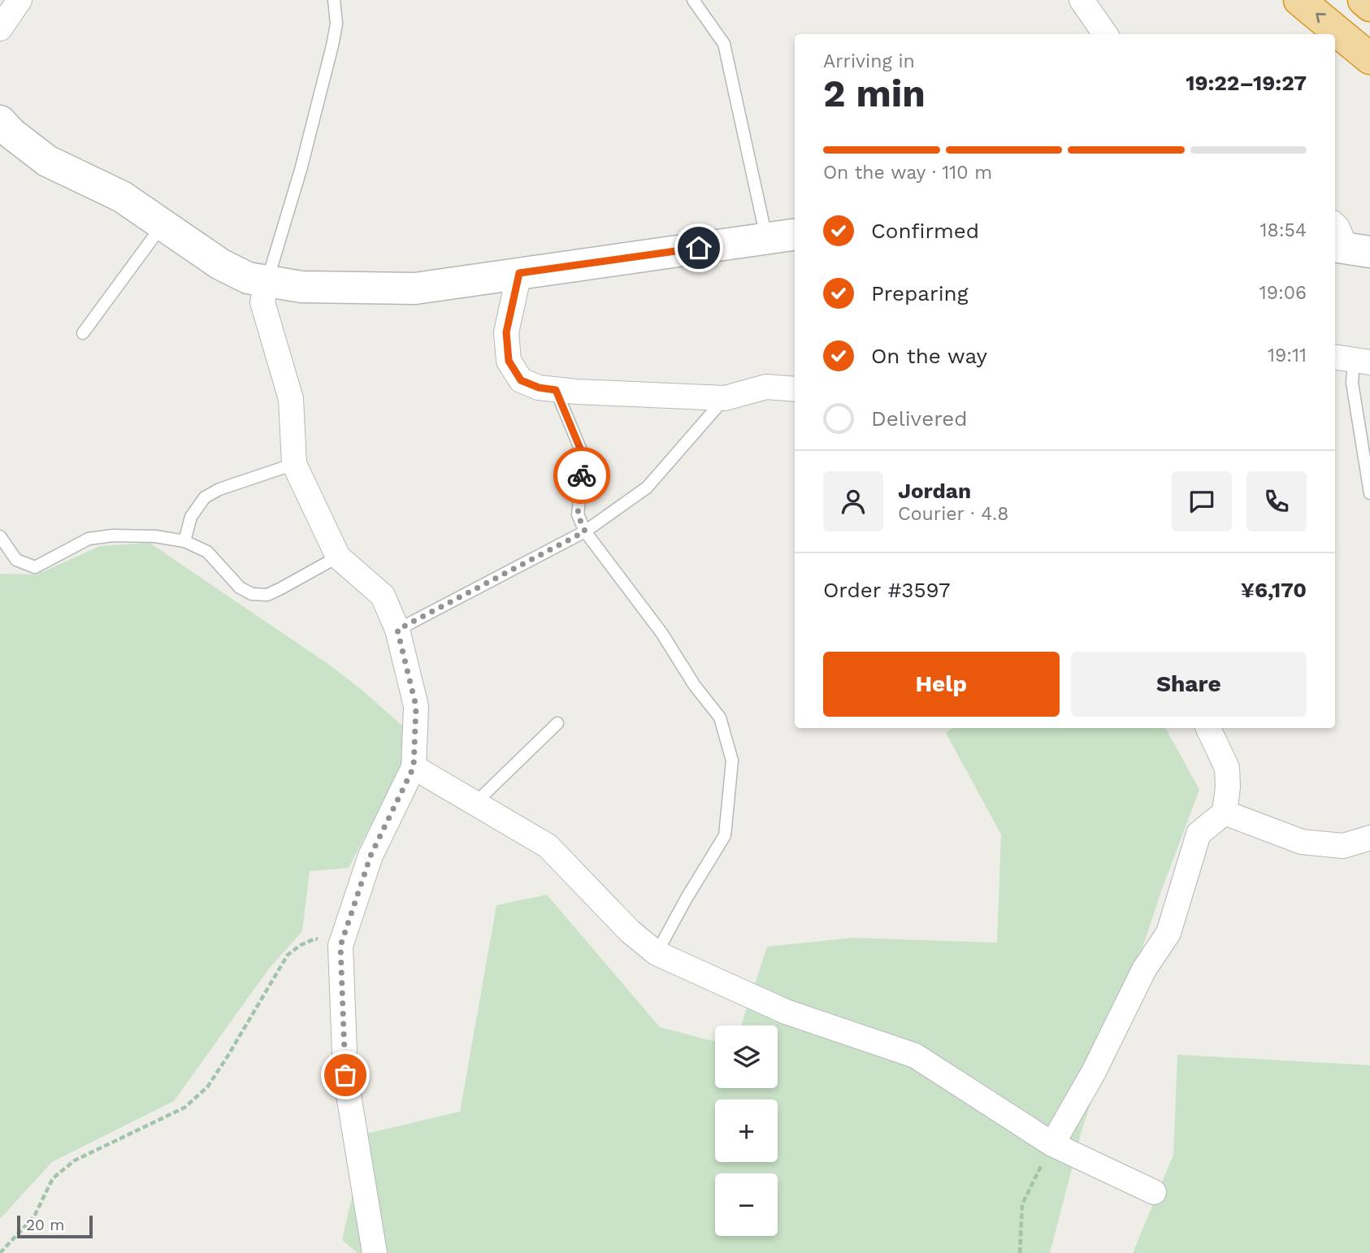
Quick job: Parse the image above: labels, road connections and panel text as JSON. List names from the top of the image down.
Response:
{
  "scale_bar": "20 m",
  "page": {
    "heading": ["2 min", "Arriving in", "19:22–19:27"],
    "panel": [
      "Jordan",
      "Courier · 4.8",
      "Order #3597",
      "¥6,170"
    ],
    "bar": "On the way · 110 m",
    "list": [
      ["Confirmed", "18:54"],
      ["Preparing", "19:06"],
      ["On the way", "19:11"],
      "Delivered"
    ],
    "buttons": ["Help", "Share"],
    "map_buttons": ["+", "−"],
    "scale": "20 m"
  }
}
